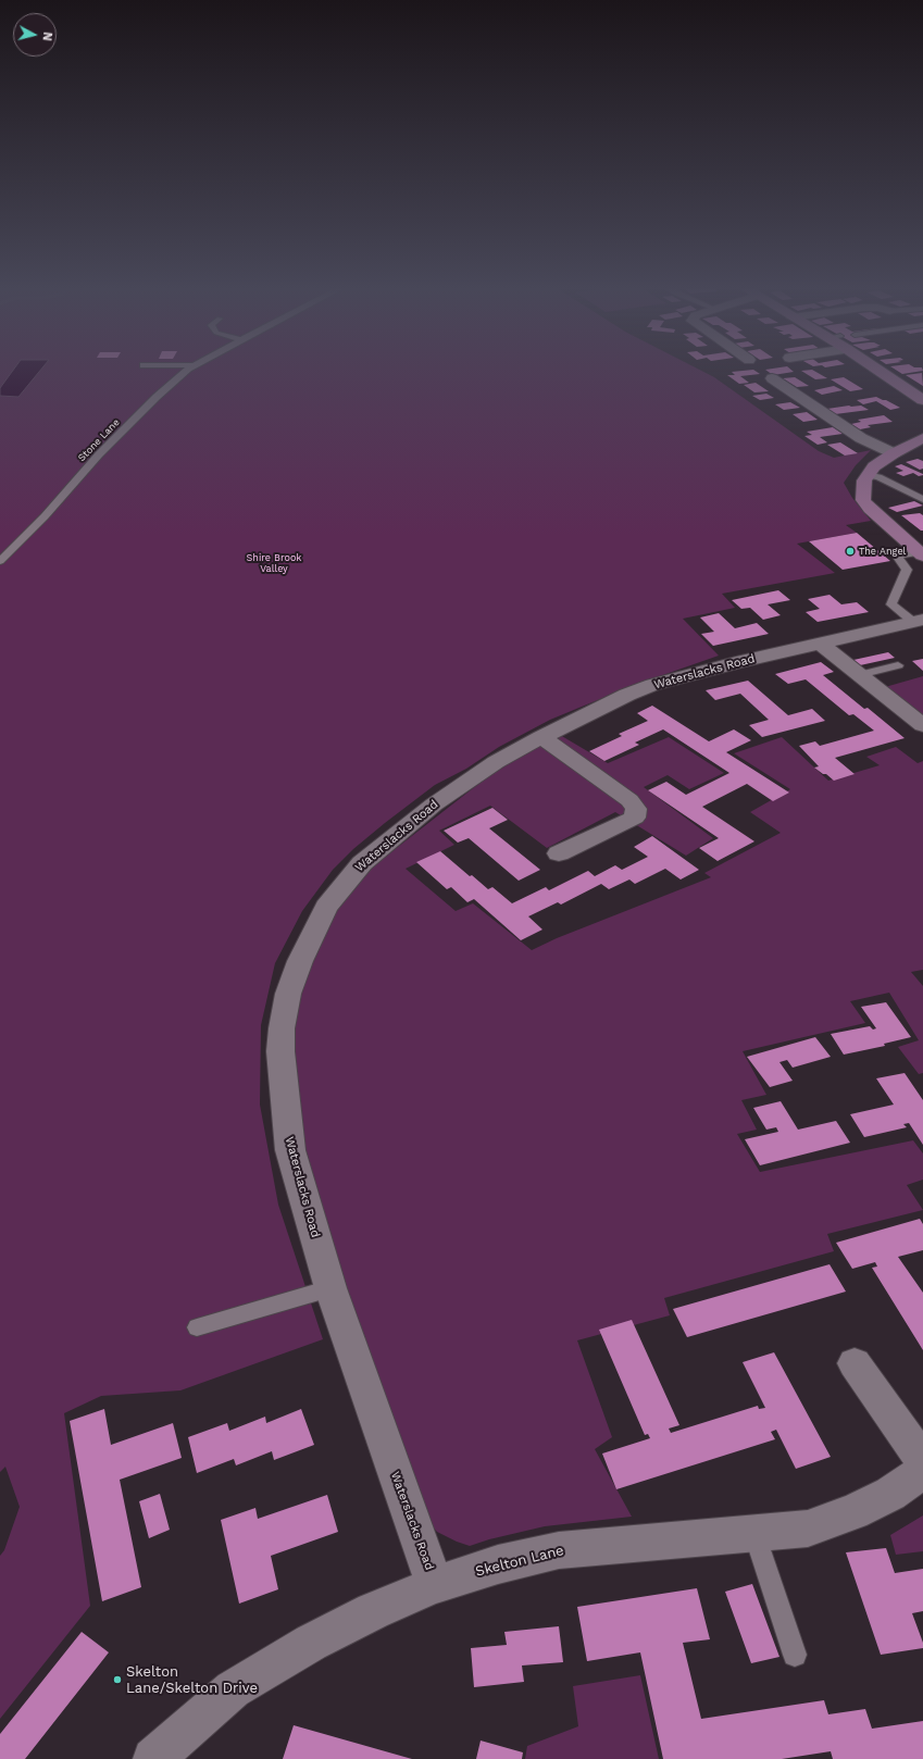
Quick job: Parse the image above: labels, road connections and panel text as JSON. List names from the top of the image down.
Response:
{
  "streets": {
    "street": ["Waterslacks Road", "Skelton Lane"],
    "lane": ["Stone Lane"]
  },
  "crossings": [
    ["Waterslacks Road", "Skelton Lane"]
  ],
  "parks": ["Shire Brook Valley"],
  "places": ["The Angel", "Skelton Lane/Skelton Drive"],
  "north": "right"
}
